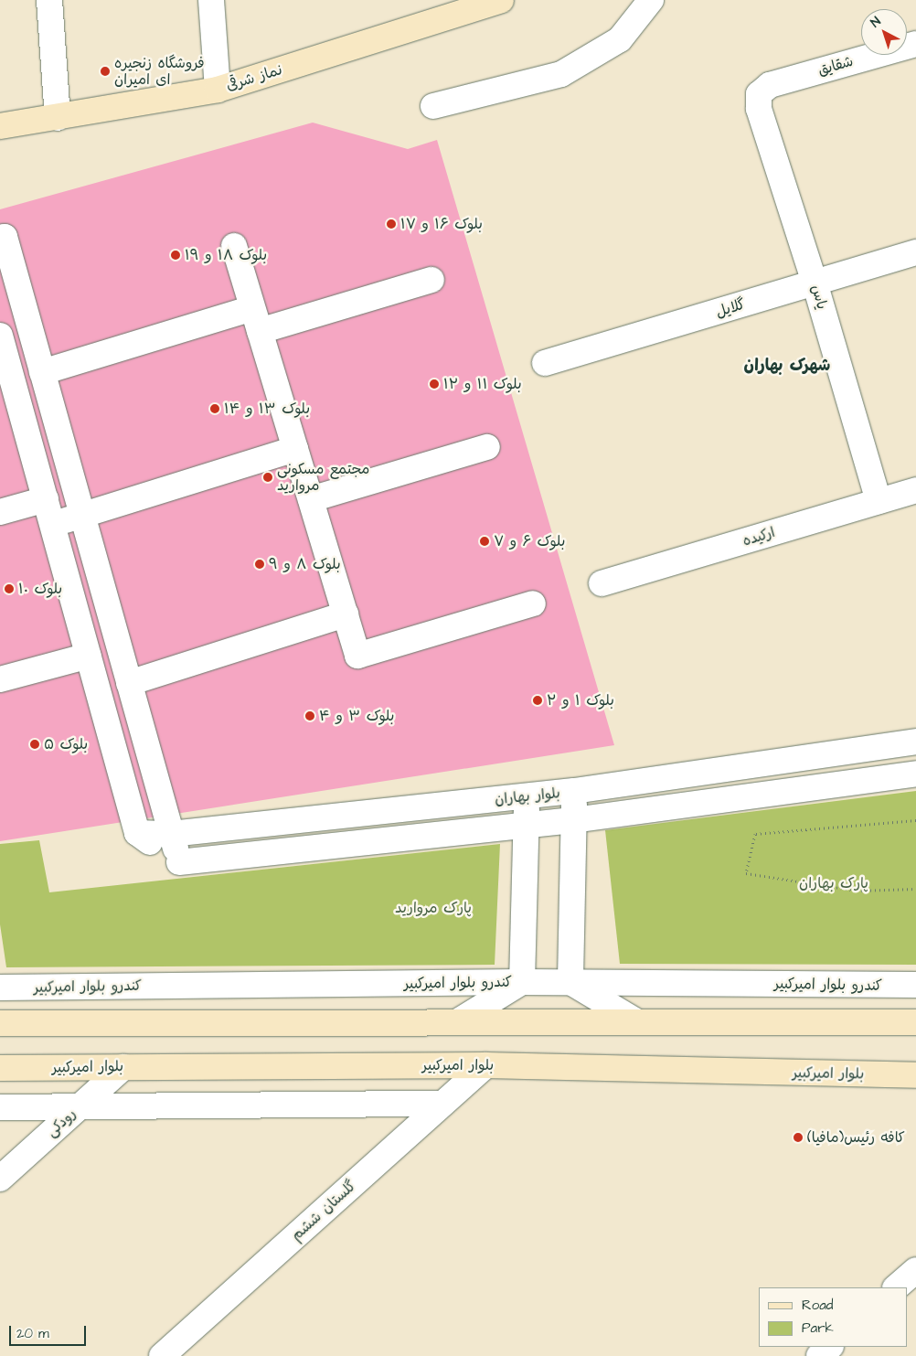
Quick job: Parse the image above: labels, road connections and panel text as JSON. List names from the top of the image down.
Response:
{
  "streets": {
    "main road": ["نماز شرقی", "بلوار امیرکبیر"],
    "street": [
      "شقایق",
      "یاس",
      "گلایل",
      "ارکیده",
      "بلوار بهاران",
      "کندرو بلوار امیرکبیر",
      "رودکی",
      "گلستان ششم"
    ]
  },
  "crossings": [
    ["شقایق", "یاس"],
    ["یاس", "گلایل"],
    ["یاس", "ارکیده"],
    ["بلوار امیرکبیر", "رودکی"],
    ["بلوار امیرکبیر", "گلستان ششم"]
  ],
  "districts": ["شهرک بهاران"],
  "parks": ["پارک بهاران", "پارک مروارید"],
  "places": [
    "فروشگاه زنجیره ای امیران",
    "بلوک ۱۶ و ۱۷",
    "بلوک ۱۸ و ۱۹",
    "بلوک ۱۱ و ۱۲",
    "بلوک ۱۳ و ۱۴",
    "مجتمع مسکونی مروارید",
    "بلوک ۶ و ۷",
    "بلوک ۸ و ۹",
    "بلوک ۱۰",
    "بلوک ۱ و ۲",
    "بلوک ۳ و ۴",
    "بلوک ۵",
    "کافه رئیس(مافیا)"
  ],
  "legend": ["Road", "Park"],
  "scale_bar": "20 m",
  "north": "top left"
}
